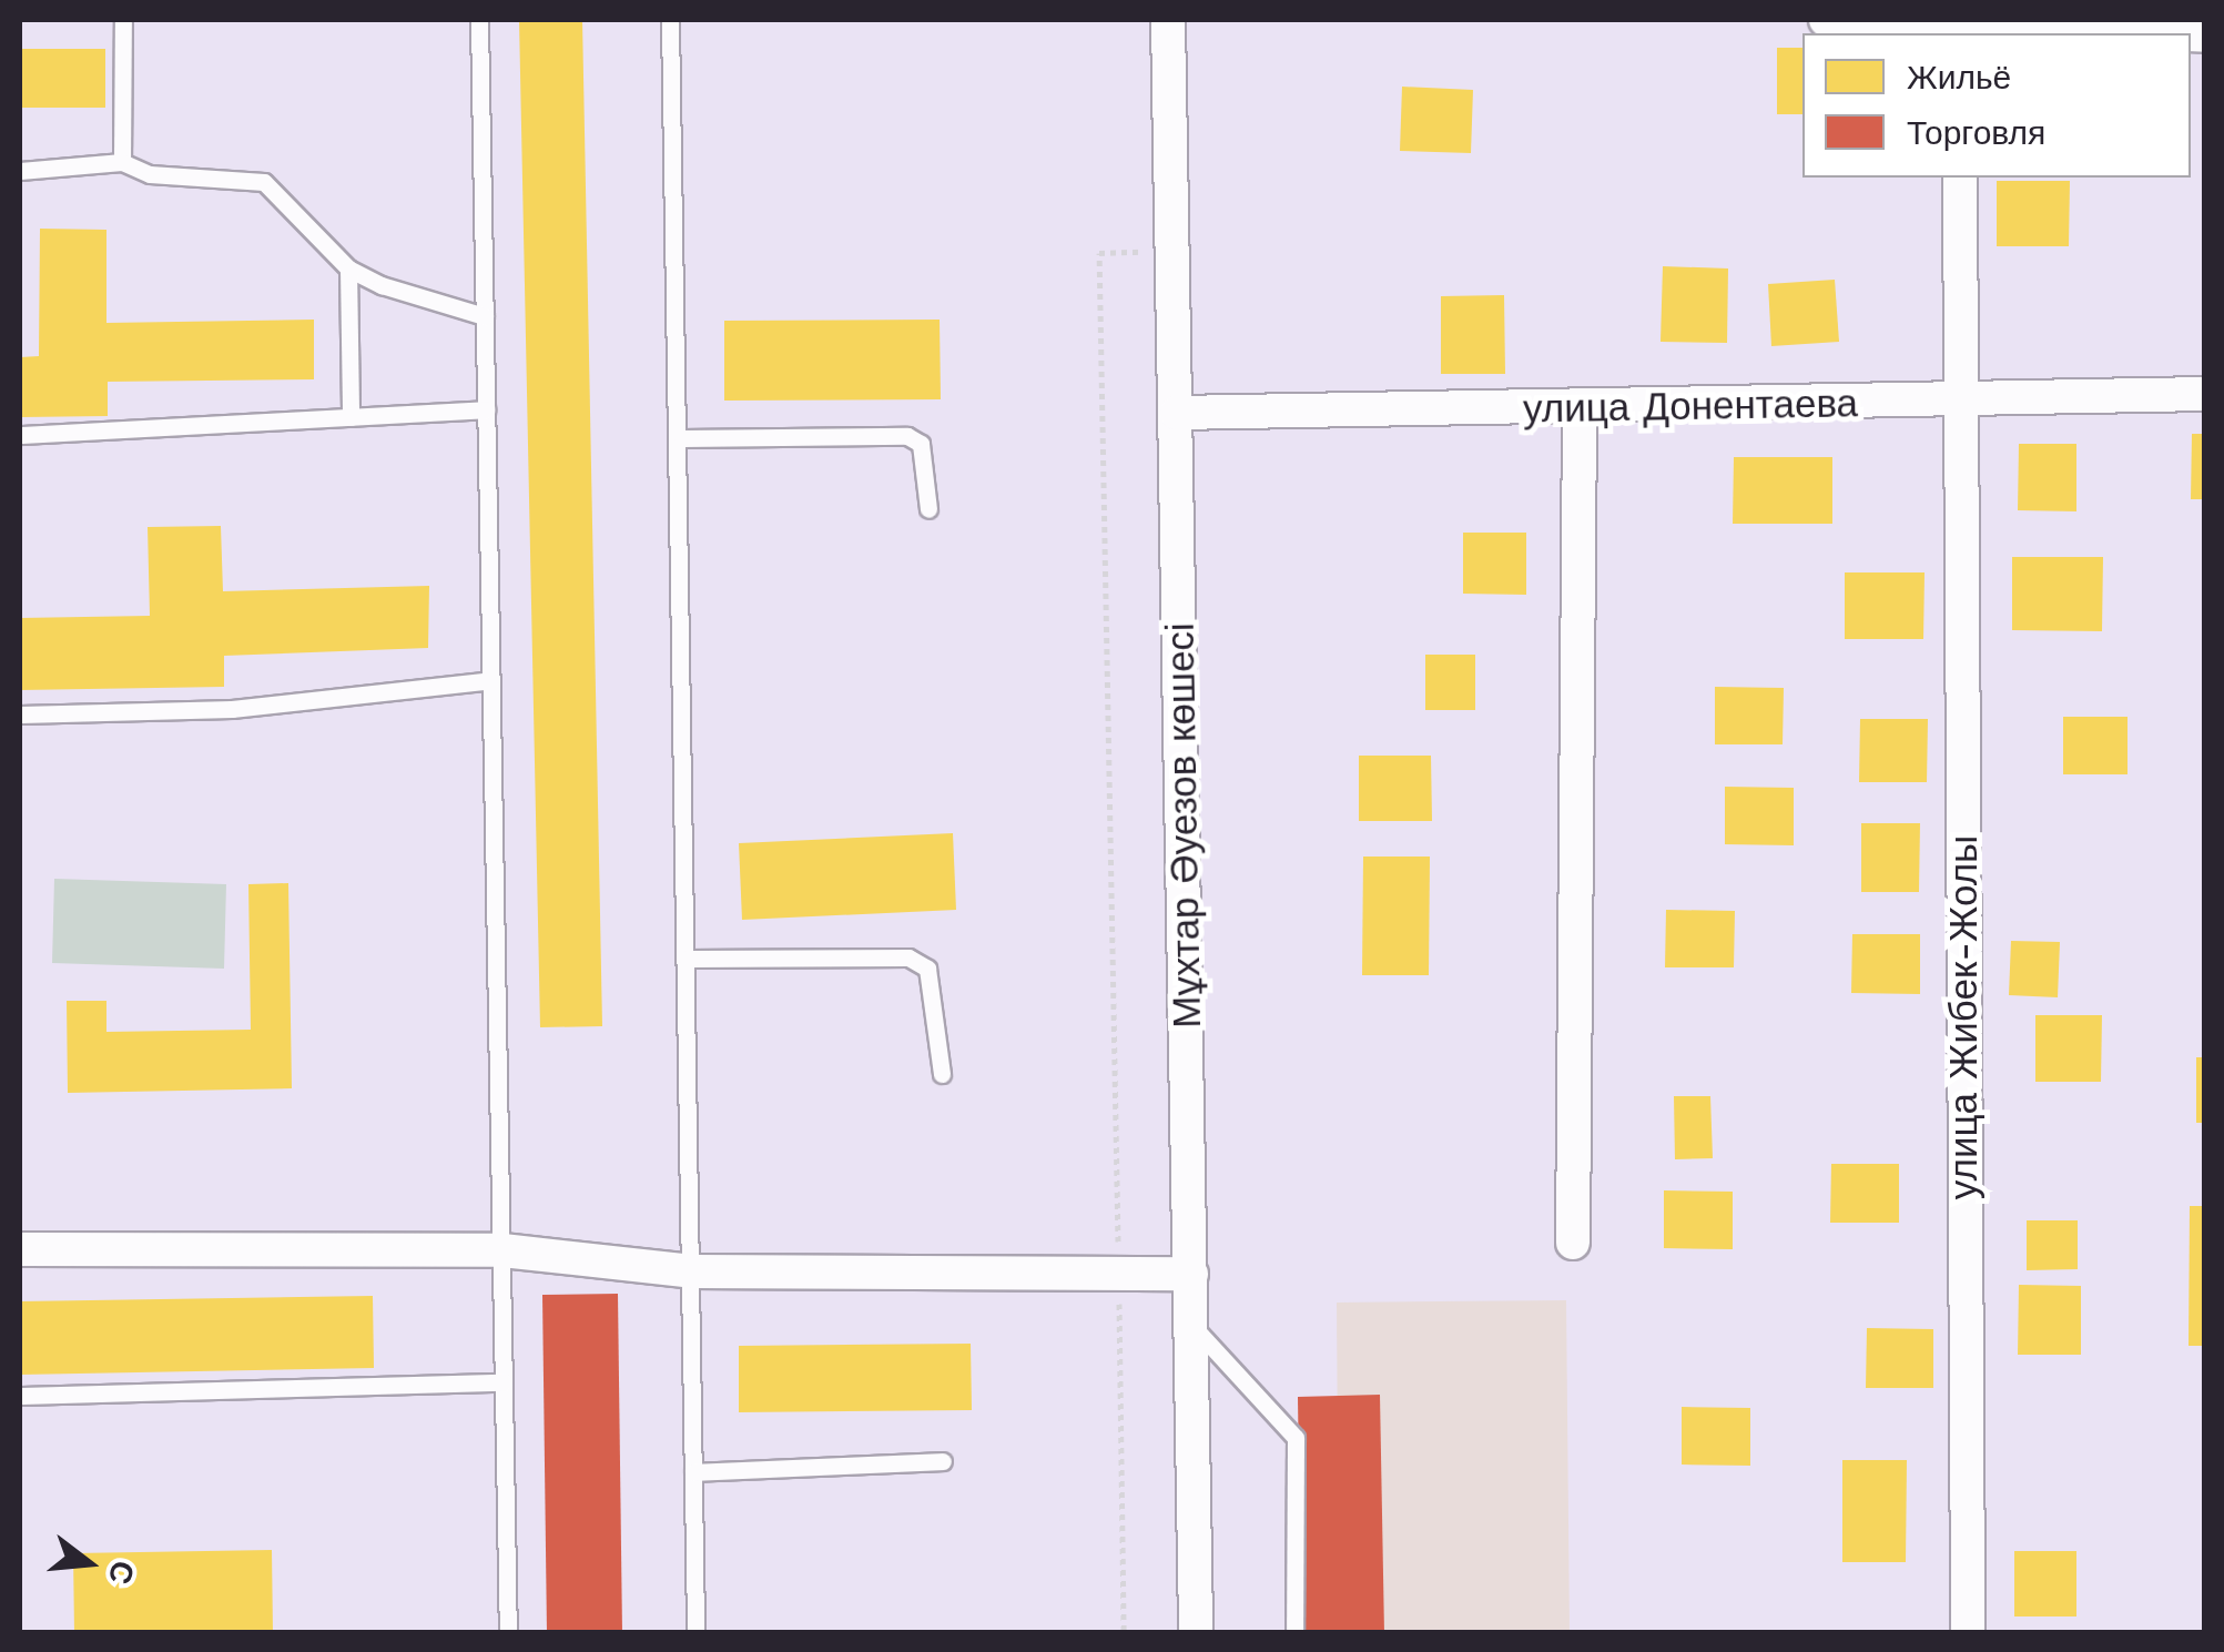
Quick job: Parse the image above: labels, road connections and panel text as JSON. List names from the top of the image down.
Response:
{
  "streets": {
    "street": ["улица Донентаева", "Мұхтар Әуезов көшесі", "улица Жибек-Жолы"]
  },
  "crossings": [
    ["улица Донентаева", "Мұхтар Әуезов көшесі"],
    ["улица Донентаева", "улица Жибек-Жолы"]
  ],
  "legend": ["Жильё", "Торговля"],
  "north": "right"
}
